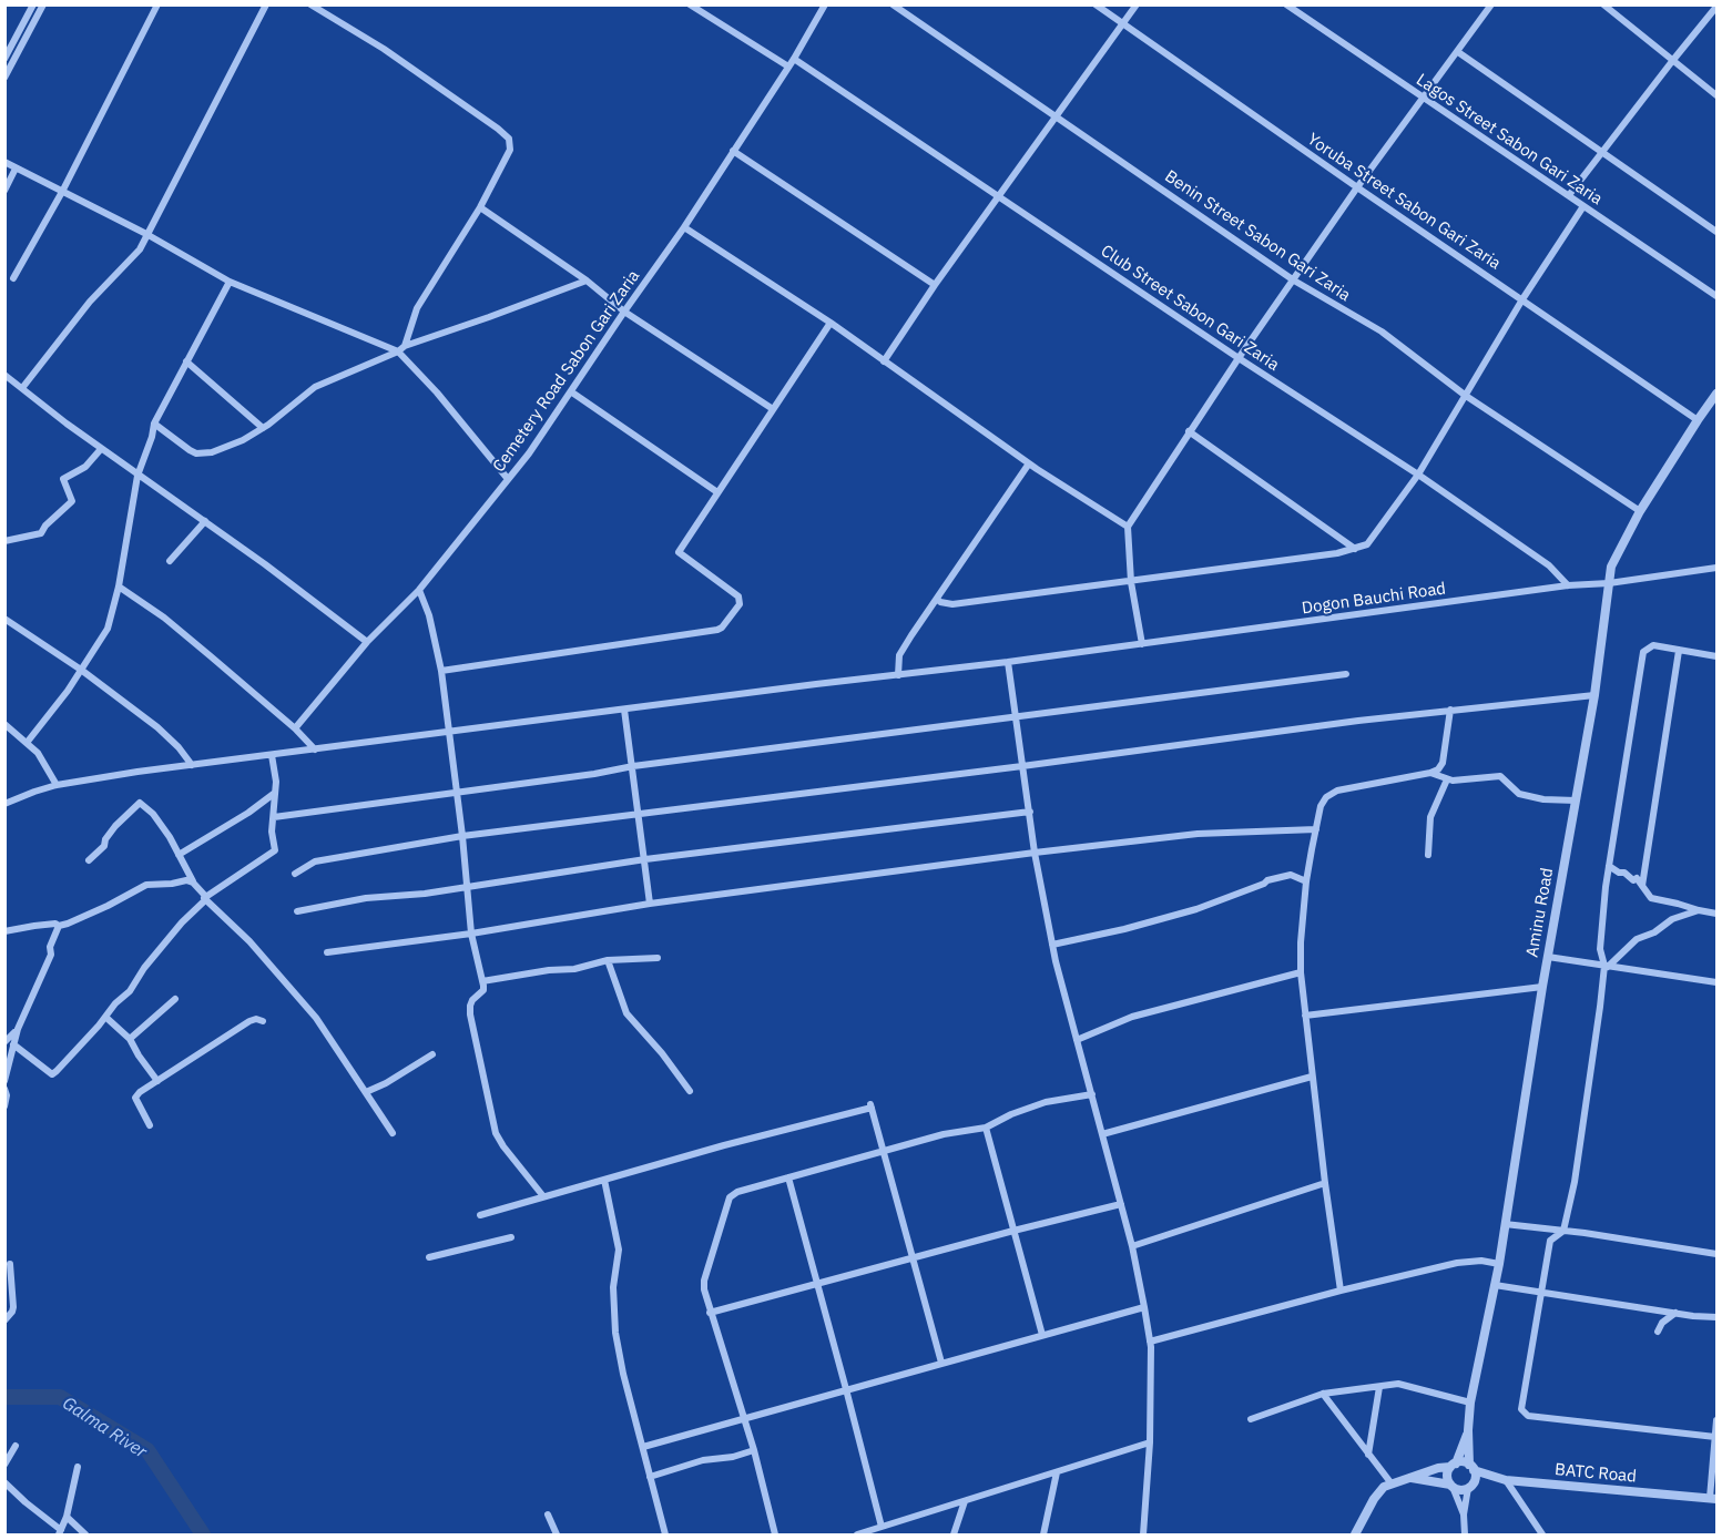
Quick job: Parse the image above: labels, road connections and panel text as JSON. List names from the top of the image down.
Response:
{
  "streets": {
    "street": [
      "Lagos Street Sabon Gari Zaria",
      "Yoruba Street Sabon Gari Zaria",
      "Benin Street Sabon Gari Zaria",
      "Club Street Sabon Gari Zaria",
      "Cemetery Road Sabon Gari Zaria",
      "Dogon Bauchi Road",
      "Aminu Road",
      "BATC Road"
    ]
  },
  "crossings": [
    ["Yoruba Street Sabon Gari Zaria", "Aminu Road"],
    ["Benin Street Sabon Gari Zaria", "Aminu Road"],
    ["Club Street Sabon Gari Zaria", "Cemetery Road Sabon Gari Zaria"],
    ["Club Street Sabon Gari Zaria", "Dogon Bauchi Road"],
    ["Dogon Bauchi Road", "Aminu Road"],
    ["Aminu Road", "BATC Road"]
  ],
  "water": ["Galma River"]
}
